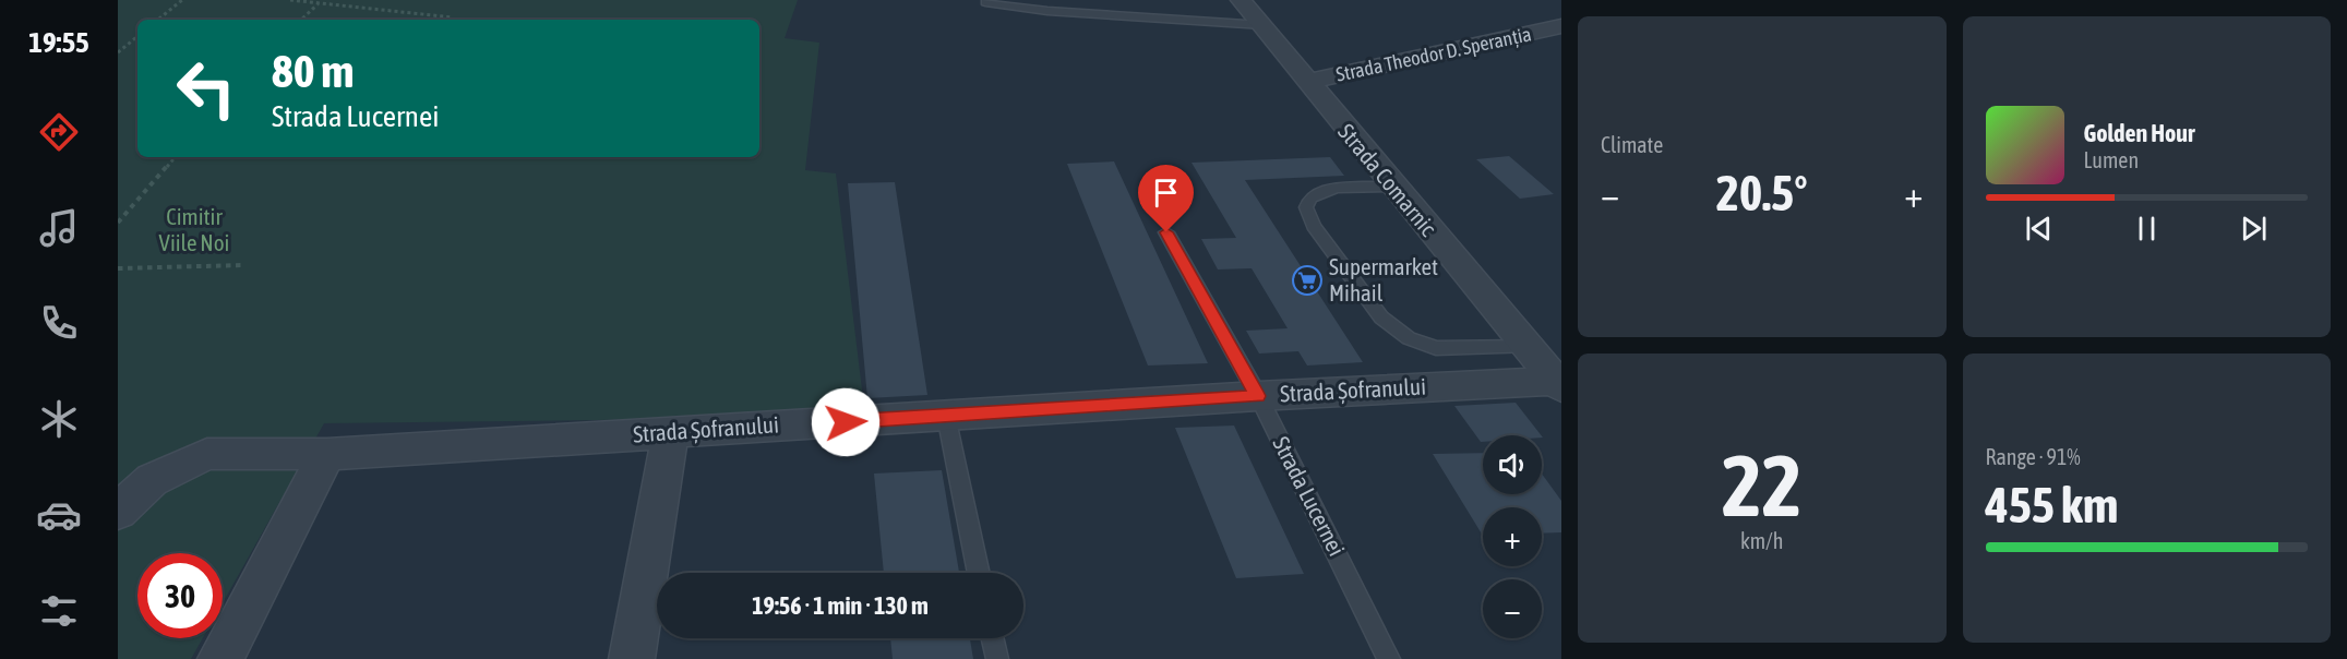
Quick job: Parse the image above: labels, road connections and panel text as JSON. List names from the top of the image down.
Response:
{
  "streets": {
    "street": ["Strada Theodor D. Speranția", "Strada Comarnic", "Strada Șofranului"],
    "lane": ["Strada Lucernei"]
  },
  "crossings": [
    ["Strada Theodor D. Speranția", "Strada Comarnic"],
    ["Strada Comarnic", "Strada Șofranului"],
    ["Strada Șofranului", "Strada Lucernei"]
  ],
  "parks": ["Cimitir Viile Noi"],
  "places": {
    "supermarket": ["Supermarket Mihail"]
  },
  "page": {
    "tabs": "19:55",
    "tile": [
      "Climate",
      ["22", "km/h"],
      ["Range · 91%", "455 km"]
    ],
    "turn": ["80 m", "Strada Lucernei"],
    "song": ["Golden Hour", "Lumen"],
    "heat": ["−", "20.5°", "+"],
    "map_buttons": ["+", "−"],
    "limit": "30",
    "trip": "19:56 · 1 min · 130 m"
  }
}
